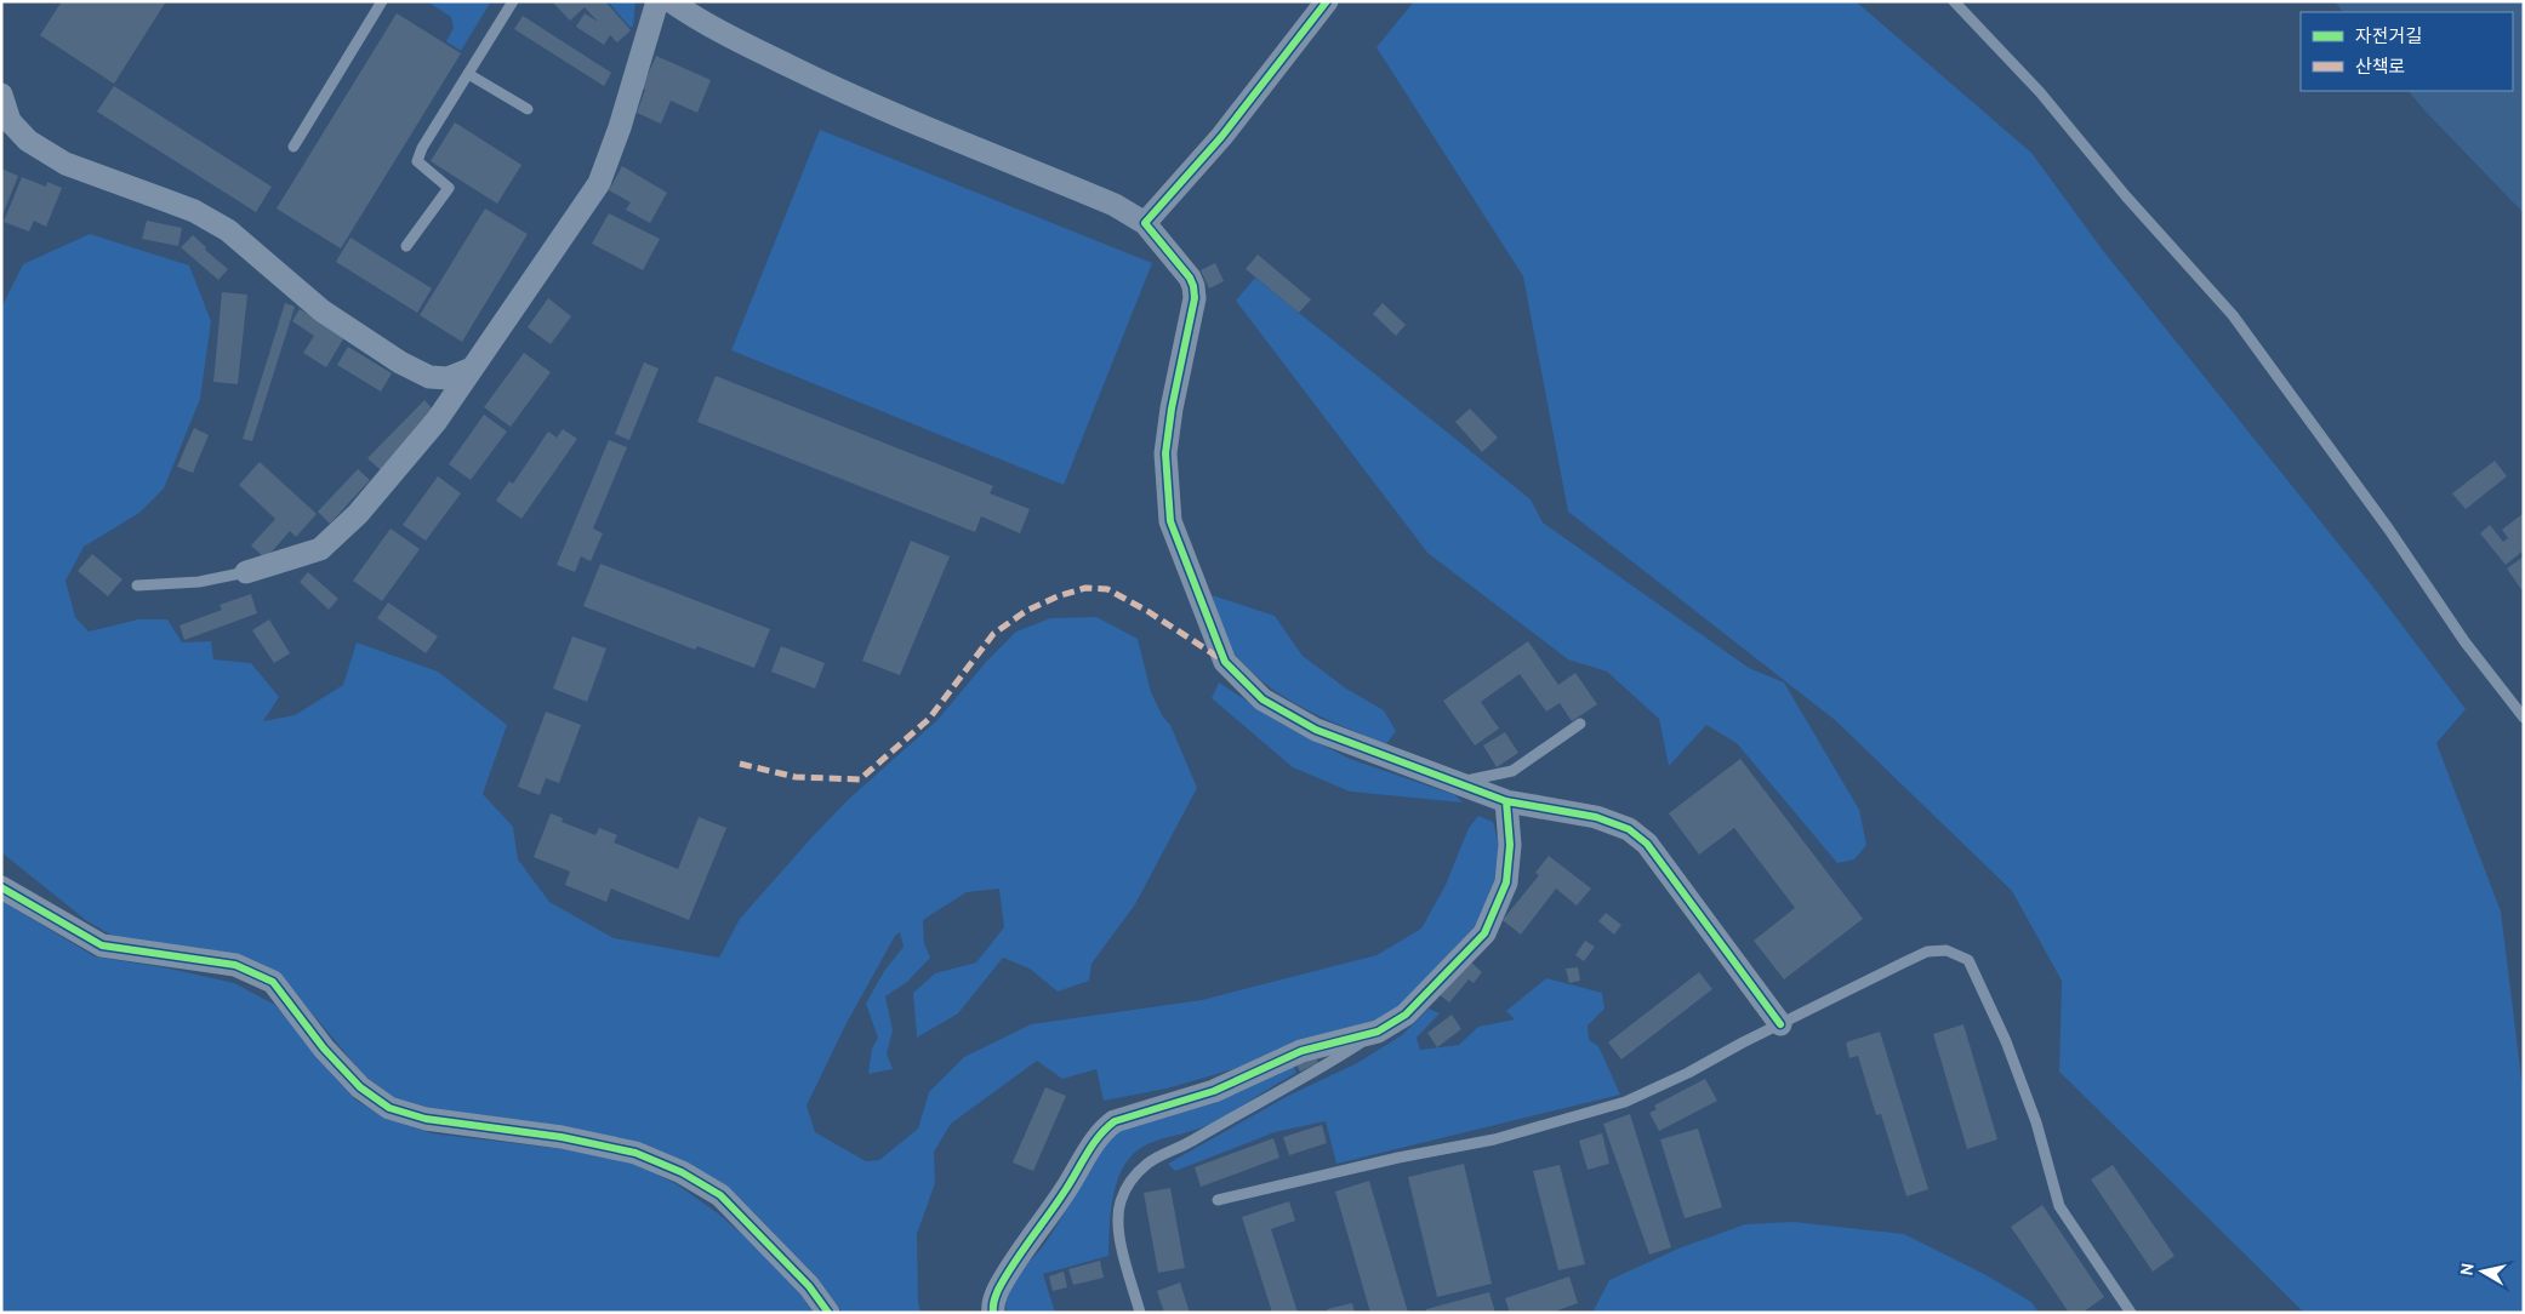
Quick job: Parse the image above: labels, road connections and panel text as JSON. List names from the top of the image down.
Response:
{
  "legend": ["자전거길", "산책로"],
  "north": "left"
}
